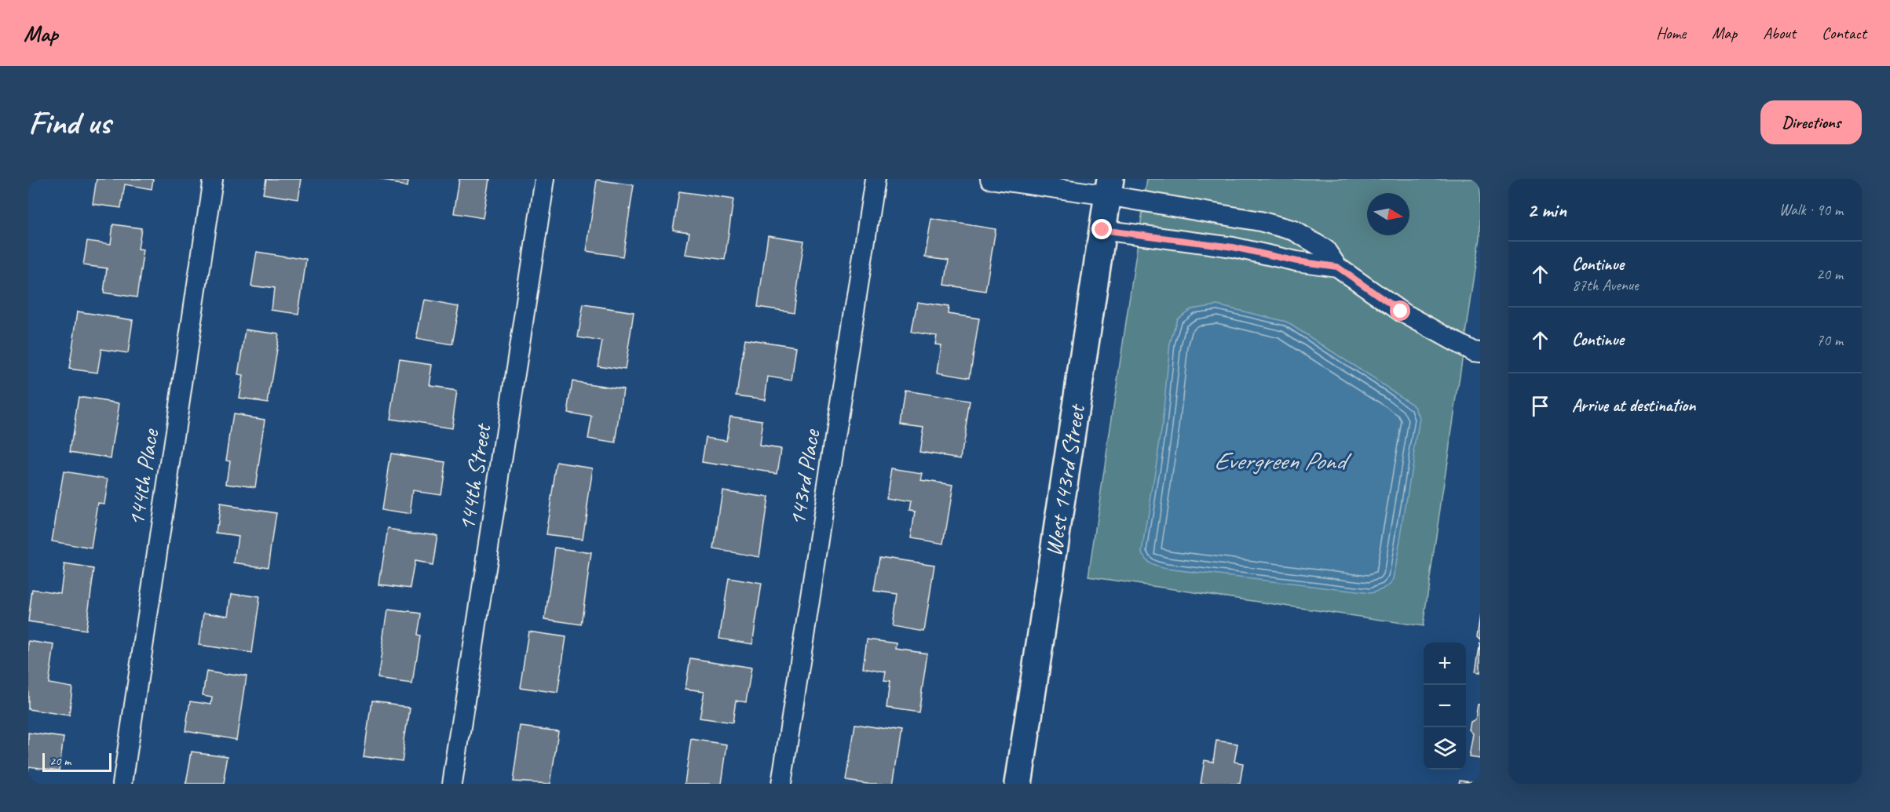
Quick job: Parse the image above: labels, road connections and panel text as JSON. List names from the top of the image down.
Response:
{
  "streets": {
    "main road": ["West 143rd Street"],
    "street": ["144th Place", "144th Street", "143rd Place"]
  },
  "water": ["Evergreen Pond"],
  "scale_bar": "20 m",
  "north": "right",
  "page": {
    "header": "Map",
    "nav": [
      "Home",
      "Map",
      "About",
      "Contact"
    ],
    "buttons": "Directions",
    "title": "Find us",
    "heading": ["2 min", "Walk · 90 m"],
    "list": [
      ["Continue", "87th Avenue", "20 m"],
      ["Continue", "70 m"],
      "Arrive at destination"
    ],
    "map_buttons": ["+", "−"],
    "scale": "20 m"
  }
}
